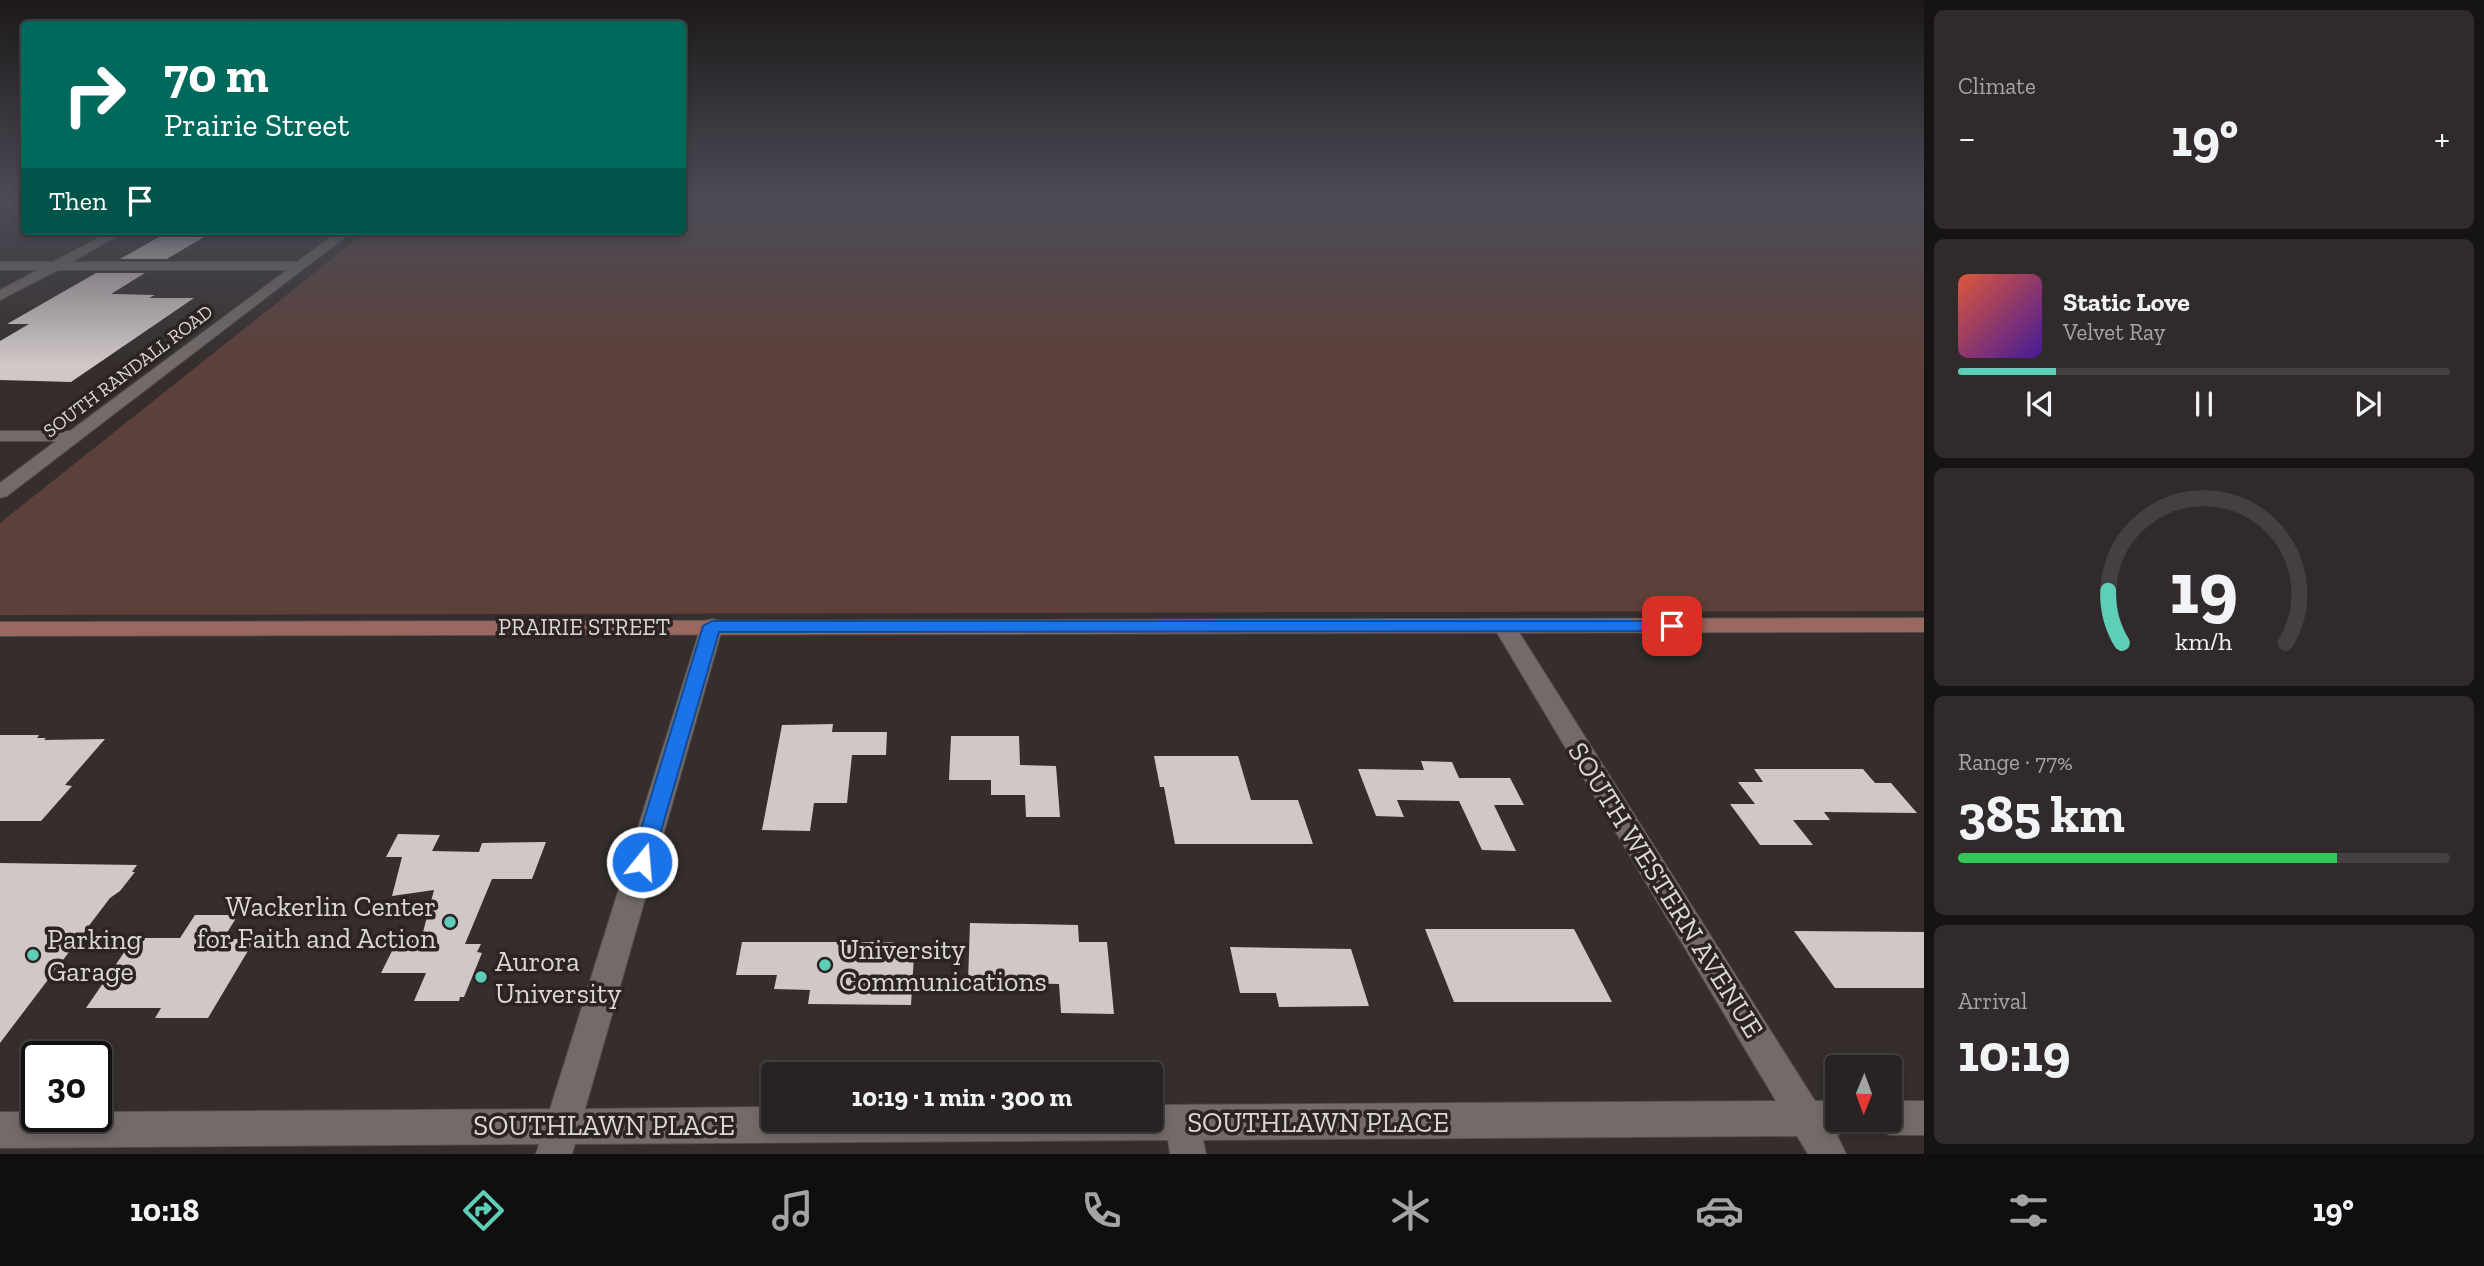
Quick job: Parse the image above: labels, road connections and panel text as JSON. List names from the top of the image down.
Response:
{
  "streets": {
    "street": [
      "SOUTH RANDALL ROAD",
      "PRAIRIE STREET",
      "SOUTH WESTERN AVENUE",
      "SOUTHLAWN PLACE"
    ]
  },
  "crossings": [
    ["PRAIRIE STREET", "SOUTH WESTERN AVENUE"],
    ["SOUTH WESTERN AVENUE", "SOUTHLAWN PLACE"]
  ],
  "places": [
    "Wackerlin Center for Faith and Action",
    "Parking Garage",
    "University Communications",
    "Aurora University"
  ],
  "north": "bottom",
  "page": {
    "tile": [
      "Climate",
      ["Range · 77%", "385 km"],
      ["Arrival", "10:19"]
    ],
    "turn": ["70 m", "Prairie Street"],
    "heat": ["−", "19°", "+"],
    "then": "Then",
    "song": ["Static Love", "Velvet Ray"],
    "limit": "30",
    "trip": "10:19 · 1 min · 300 m",
    "tabs": ["10:18", "19°"],
    "gauge": ["19", "km/h"]
  }
}
